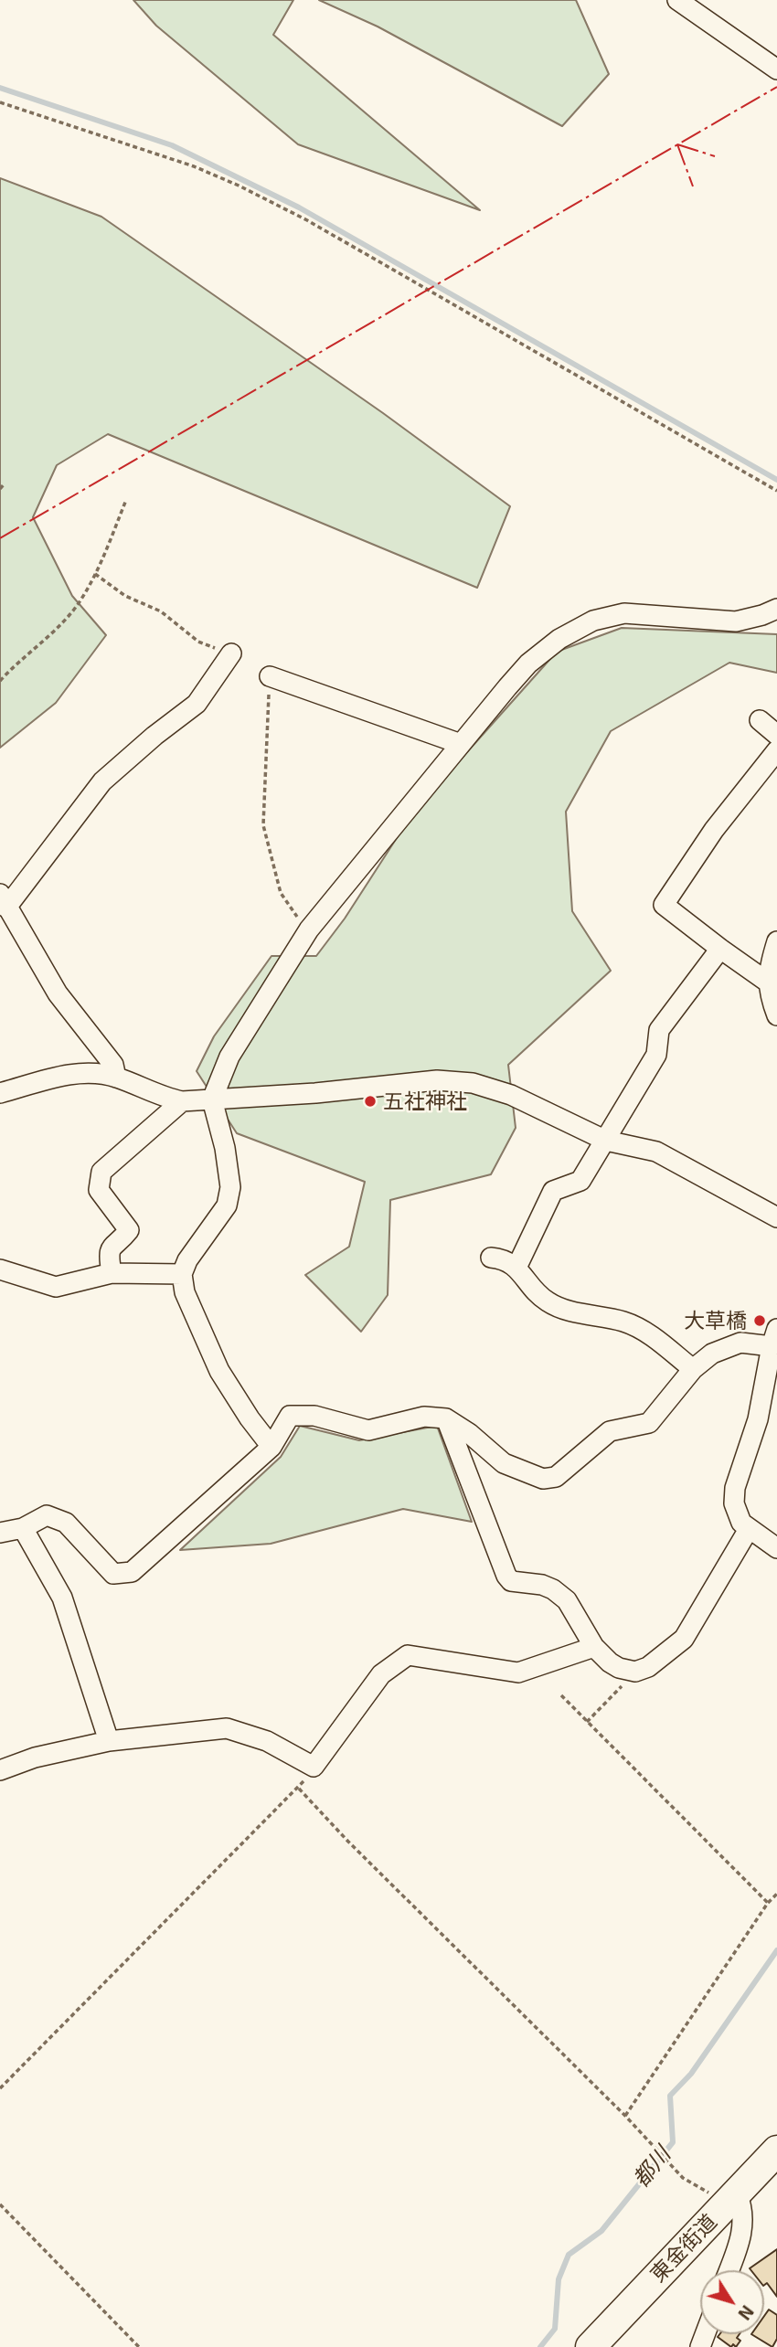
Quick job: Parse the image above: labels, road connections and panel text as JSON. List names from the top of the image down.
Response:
{
  "streets": {
    "highway": ["東金街道"]
  },
  "water": ["都川"],
  "places": ["五社神社", "大草橋"],
  "north": "bottom right"
}
